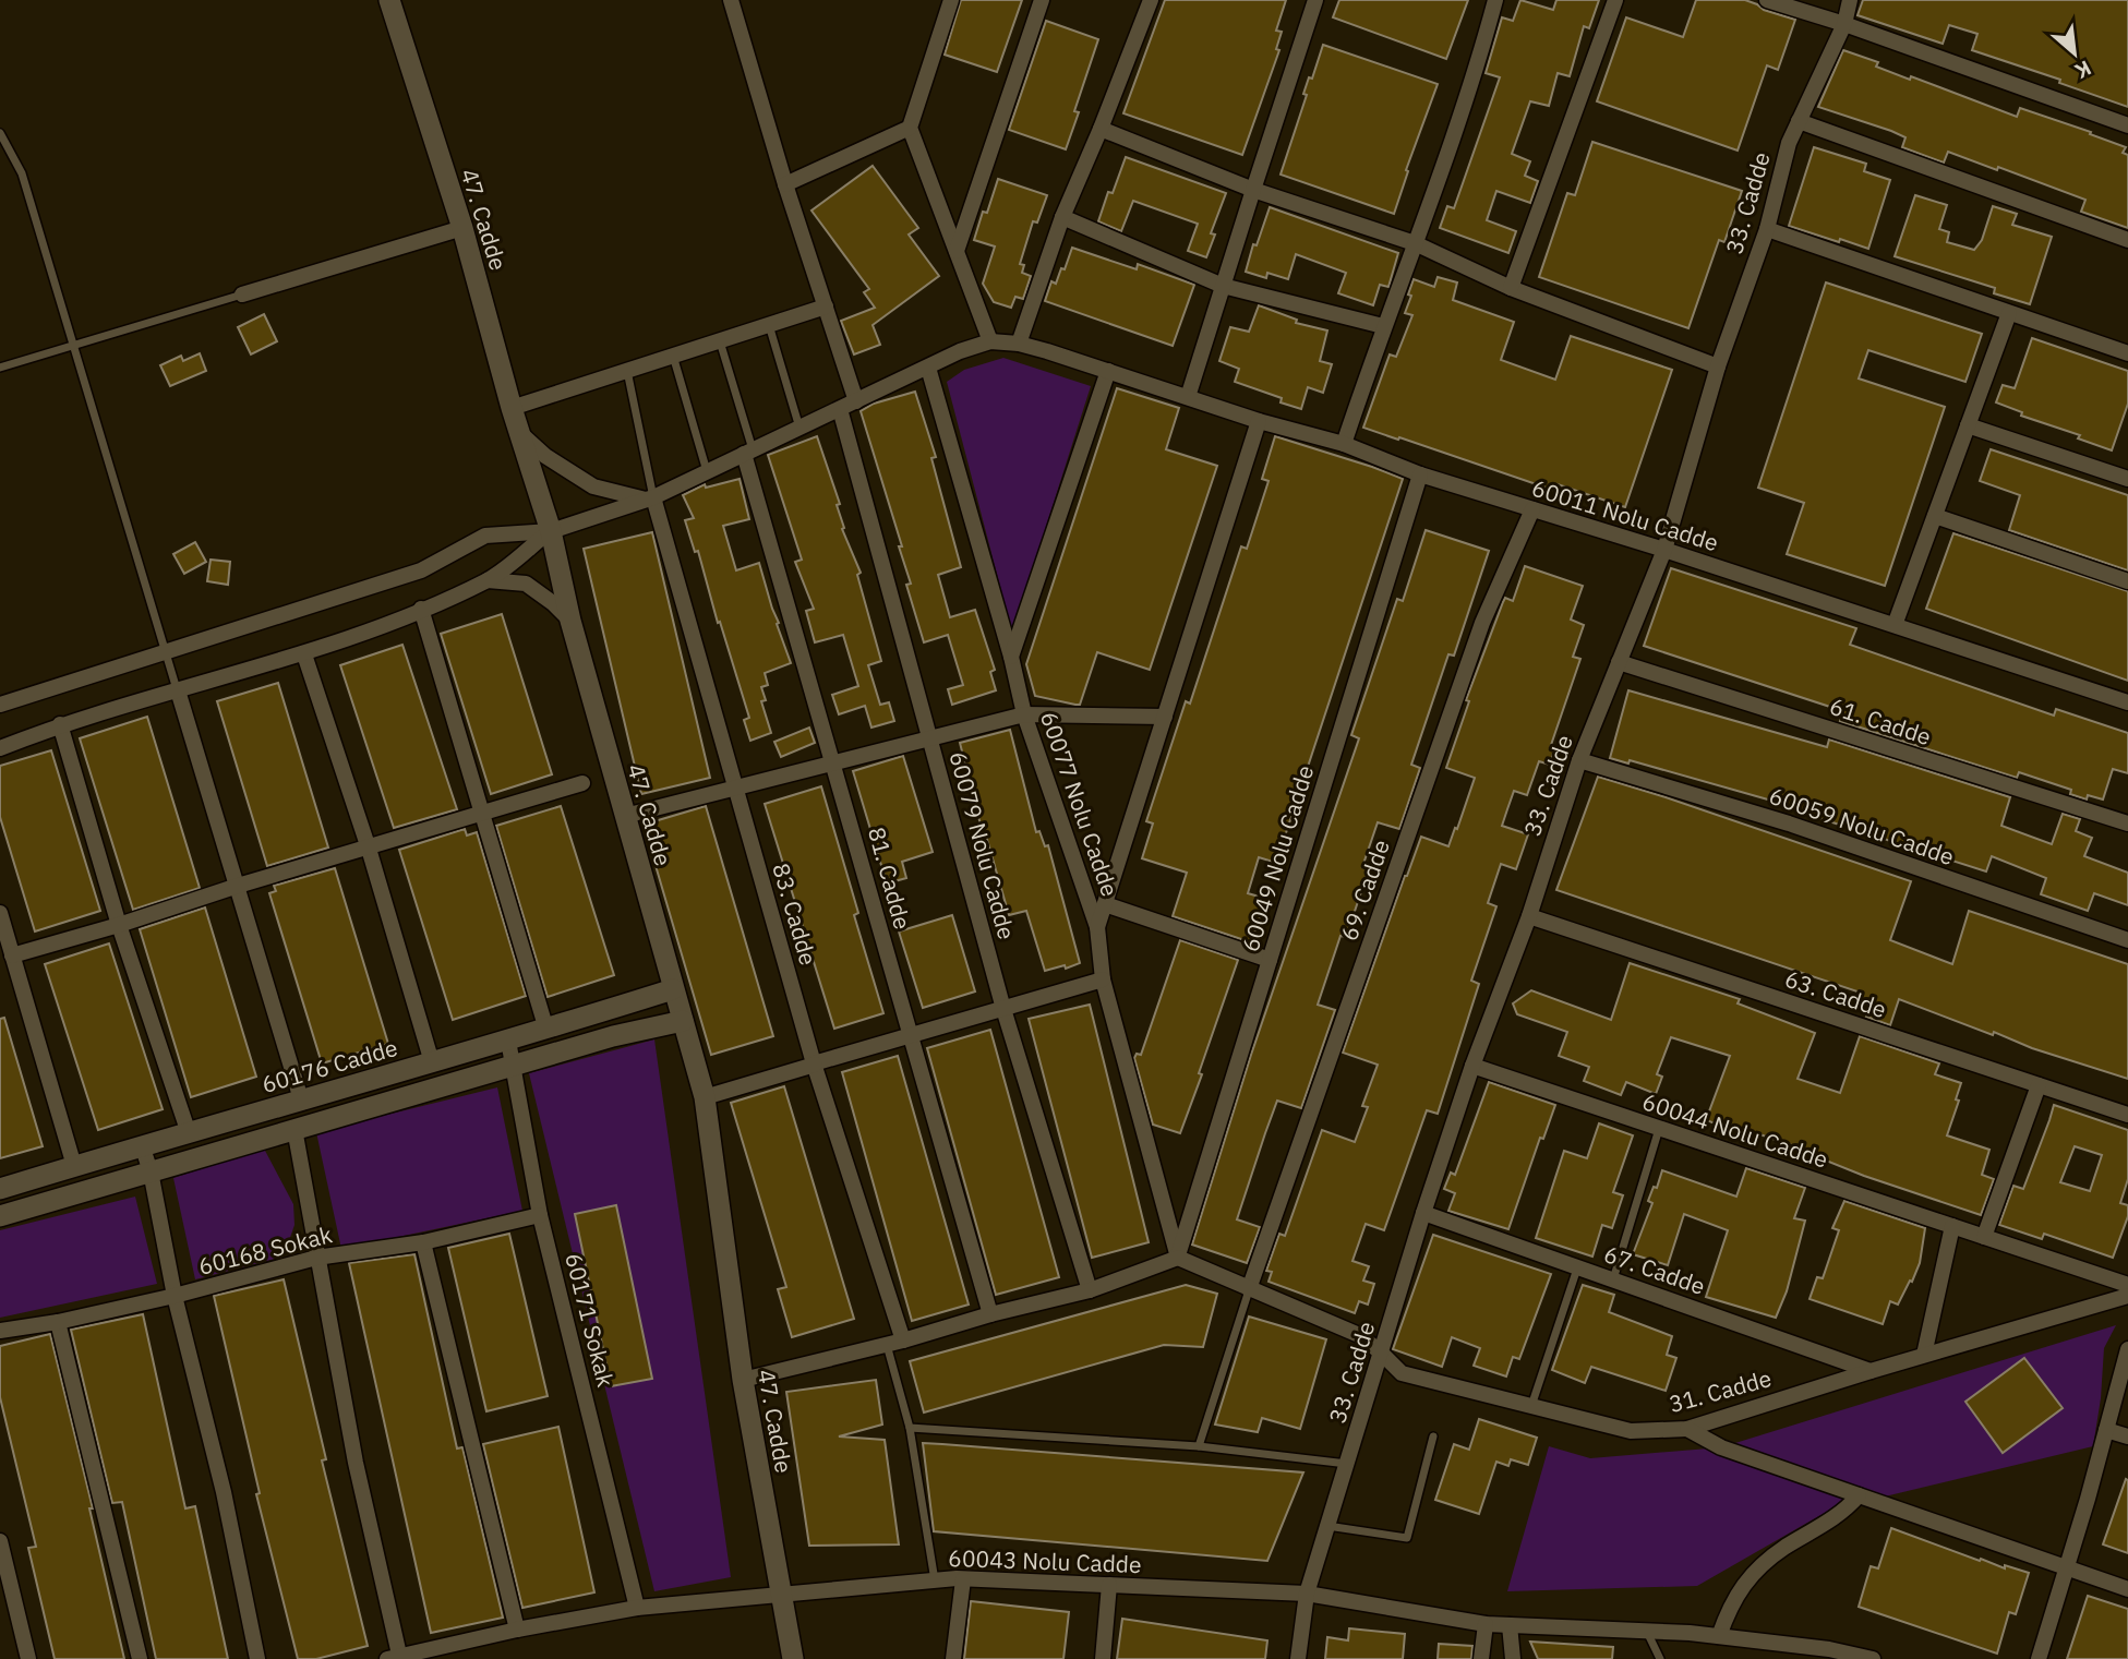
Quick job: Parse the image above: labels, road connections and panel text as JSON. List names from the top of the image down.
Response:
{
  "streets": {
    "street": [
      "33. Cadde",
      "47. Cadde",
      "60011 Nolu Cadde",
      "61. Cadde",
      "60077 Nolu Cadde",
      "60059 Nolu Cadde",
      "60079 Nolu Cadde",
      "60049 Nolu Cadde",
      "81. Cadde",
      "69. Cadde",
      "83. Cadde",
      "63. Cadde",
      "60176 Cadde",
      "60044 Nolu Cadde",
      "60168 Sokak",
      "67. Cadde",
      "60171 Sokak",
      "31. Cadde",
      "60043 Nolu Cadde"
    ]
  },
  "crossings": [
    ["33. Cadde", "60011 Nolu Cadde"],
    ["33. Cadde", "61. Cadde"],
    ["33. Cadde", "60059 Nolu Cadde"],
    ["33. Cadde", "63. Cadde"],
    ["33. Cadde", "60044 Nolu Cadde"],
    ["33. Cadde", "67. Cadde"],
    ["33. Cadde", "31. Cadde"],
    ["33. Cadde", "60043 Nolu Cadde"],
    ["47. Cadde", "60176 Cadde"],
    ["47. Cadde", "60043 Nolu Cadde"],
    ["60011 Nolu Cadde", "60049 Nolu Cadde"],
    ["60011 Nolu Cadde", "69. Cadde"],
    ["60077 Nolu Cadde", "60049 Nolu Cadde"],
    ["60077 Nolu Cadde", "31. Cadde"],
    ["60049 Nolu Cadde", "31. Cadde"],
    ["69. Cadde", "31. Cadde"],
    ["60176 Cadde", "60171 Sokak"],
    ["60168 Sokak", "60171 Sokak"],
    ["67. Cadde", "31. Cadde"],
    ["60171 Sokak", "60043 Nolu Cadde"]
  ],
  "north": "bottom right"
}
